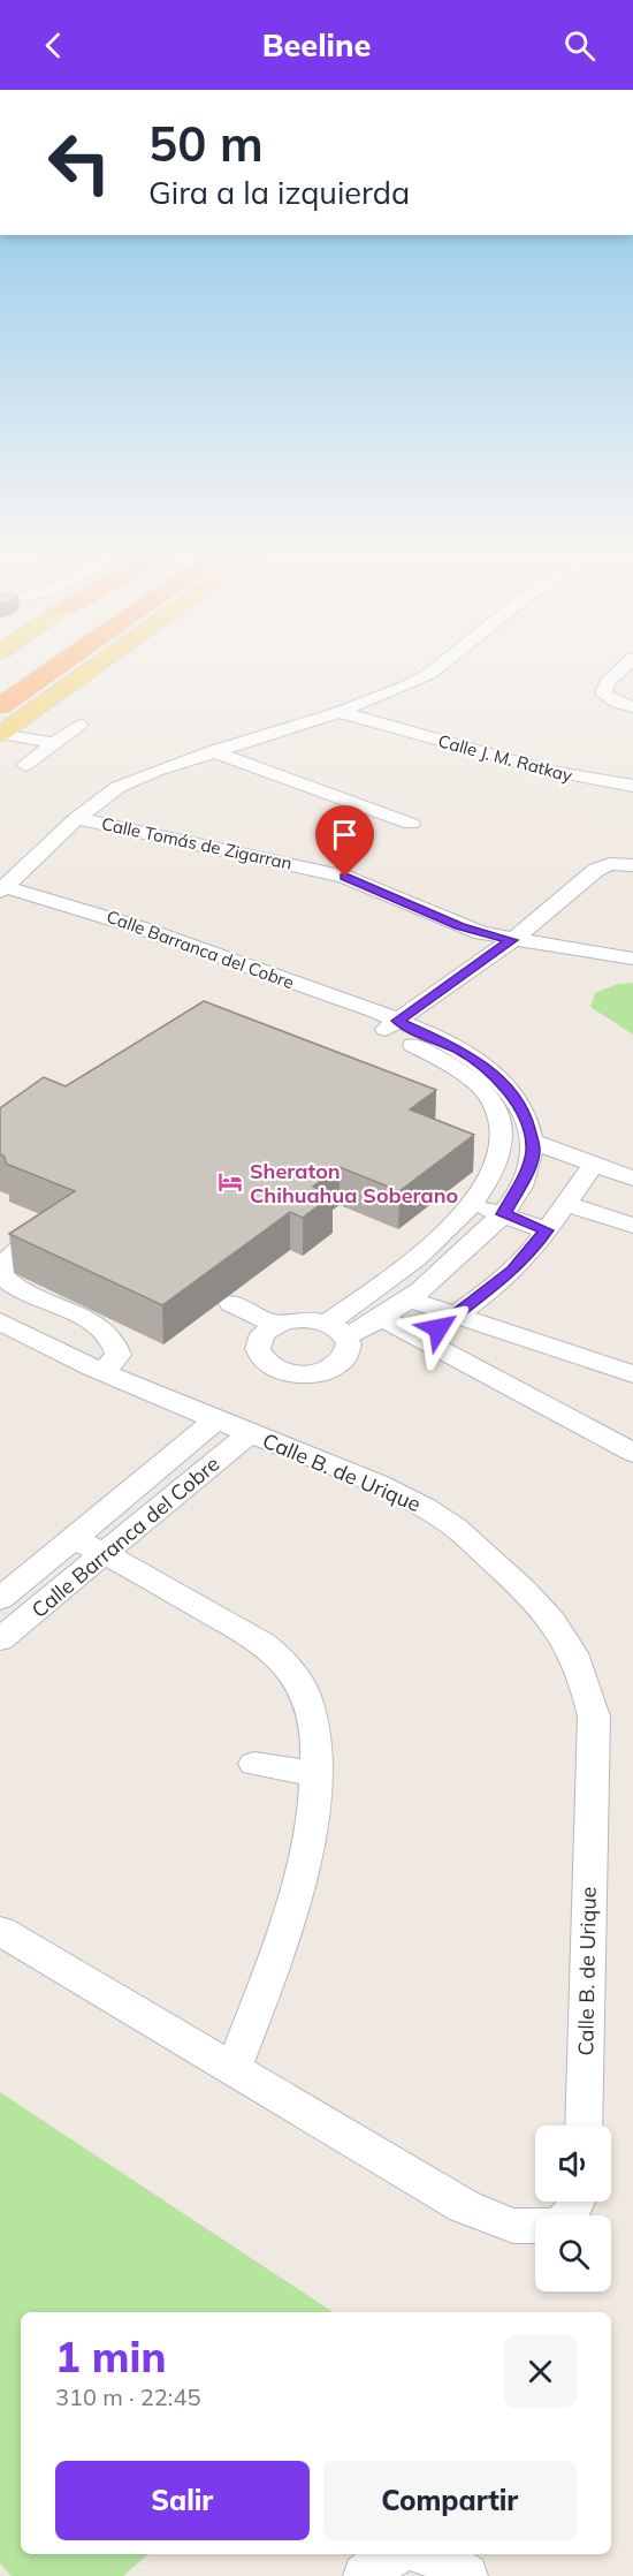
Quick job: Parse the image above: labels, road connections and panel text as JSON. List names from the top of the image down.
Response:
{
  "streets": {
    "street": [
      "Calle J. M. Ratkay",
      "Calle Tomás de Zigarran",
      "Calle Barranca del Cobre",
      "Calle B. de Urique"
    ]
  },
  "crossings": [
    ["Calle Barranca del Cobre", "Calle B. de Urique"]
  ],
  "places": {
    "hotel": ["Sheraton Chihuahua Soberano"]
  },
  "page": {
    "header": "Beeline",
    "turn": ["50 m", "Gira a la izquierda"],
    "heading": ["1 min", "310 m · 22:45"],
    "buttons": ["Salir", "Compartir"]
  }
}
